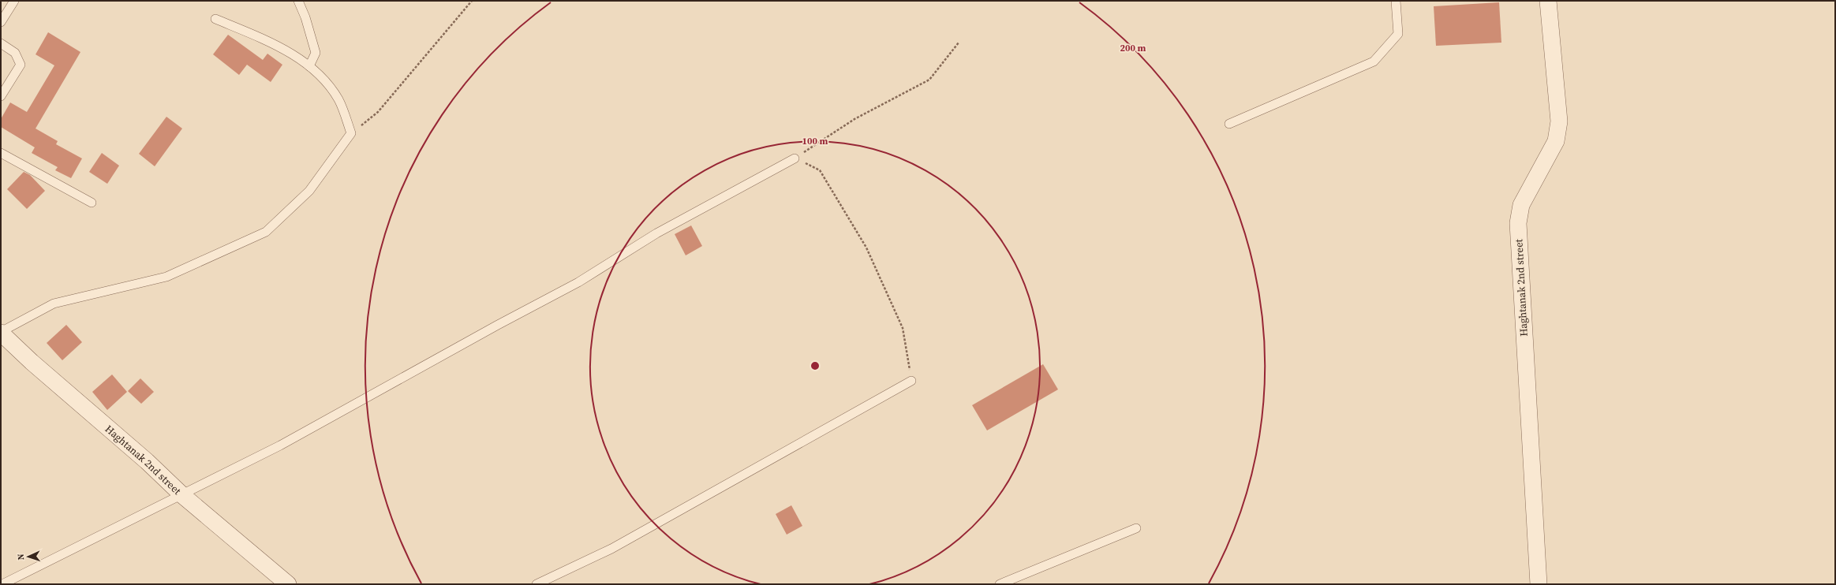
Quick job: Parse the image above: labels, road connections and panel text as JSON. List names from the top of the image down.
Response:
{
  "streets": {
    "street": ["Haghtanak 2nd street"]
  },
  "north": "left",
  "rings": ["200 m", "100 m"]
}
